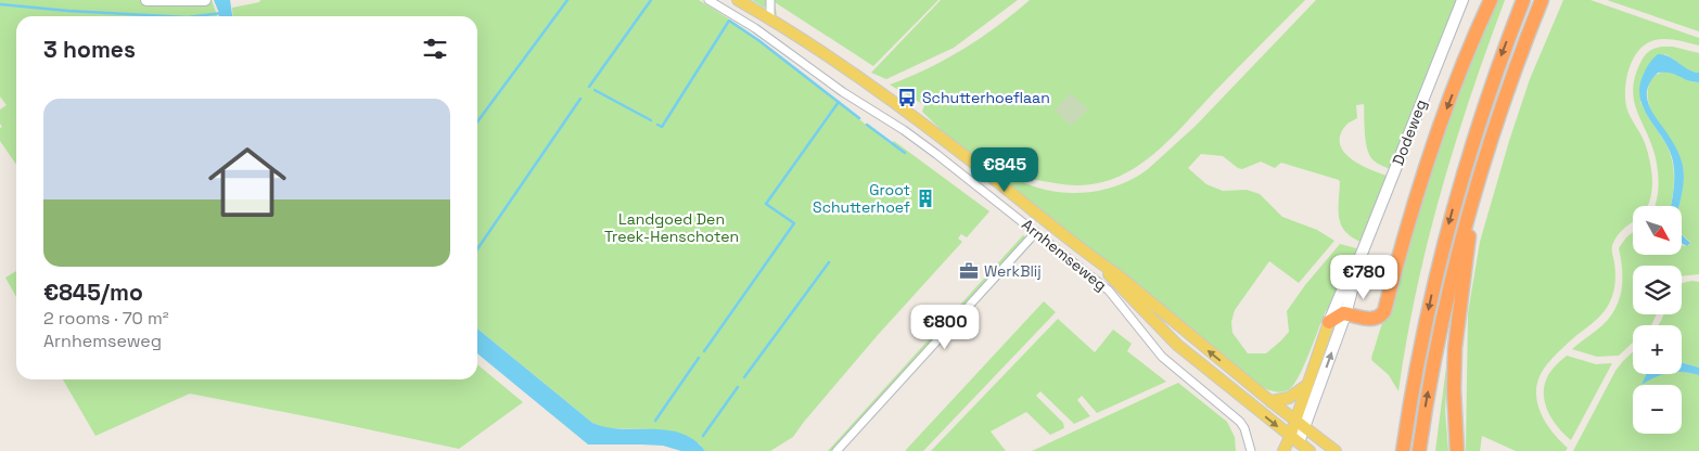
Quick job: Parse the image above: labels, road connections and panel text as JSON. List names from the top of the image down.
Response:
{
  "streets": {
    "main road": ["Dodeweg", "Arnhemseweg"]
  },
  "crossings": [
    ["Dodeweg", "Arnhemseweg"]
  ],
  "parks": ["Landgoed Den Treek-Henschoten"],
  "places": {
    "bus stop": ["Schutterhoeflaan"],
    "building": ["Groot Schutterhoef"],
    "office": ["WerkBlij"]
  },
  "north": "bottom right",
  "page": {
    "heading": "3 homes",
    "list": [
      {
        "name": "€845/mo",
        "note": "2 rooms · 70 m² · Arnhemseweg"
      }
    ],
    "price": ["€845", "€780", "€800"],
    "map_buttons": ["+", "−"]
  }
}
